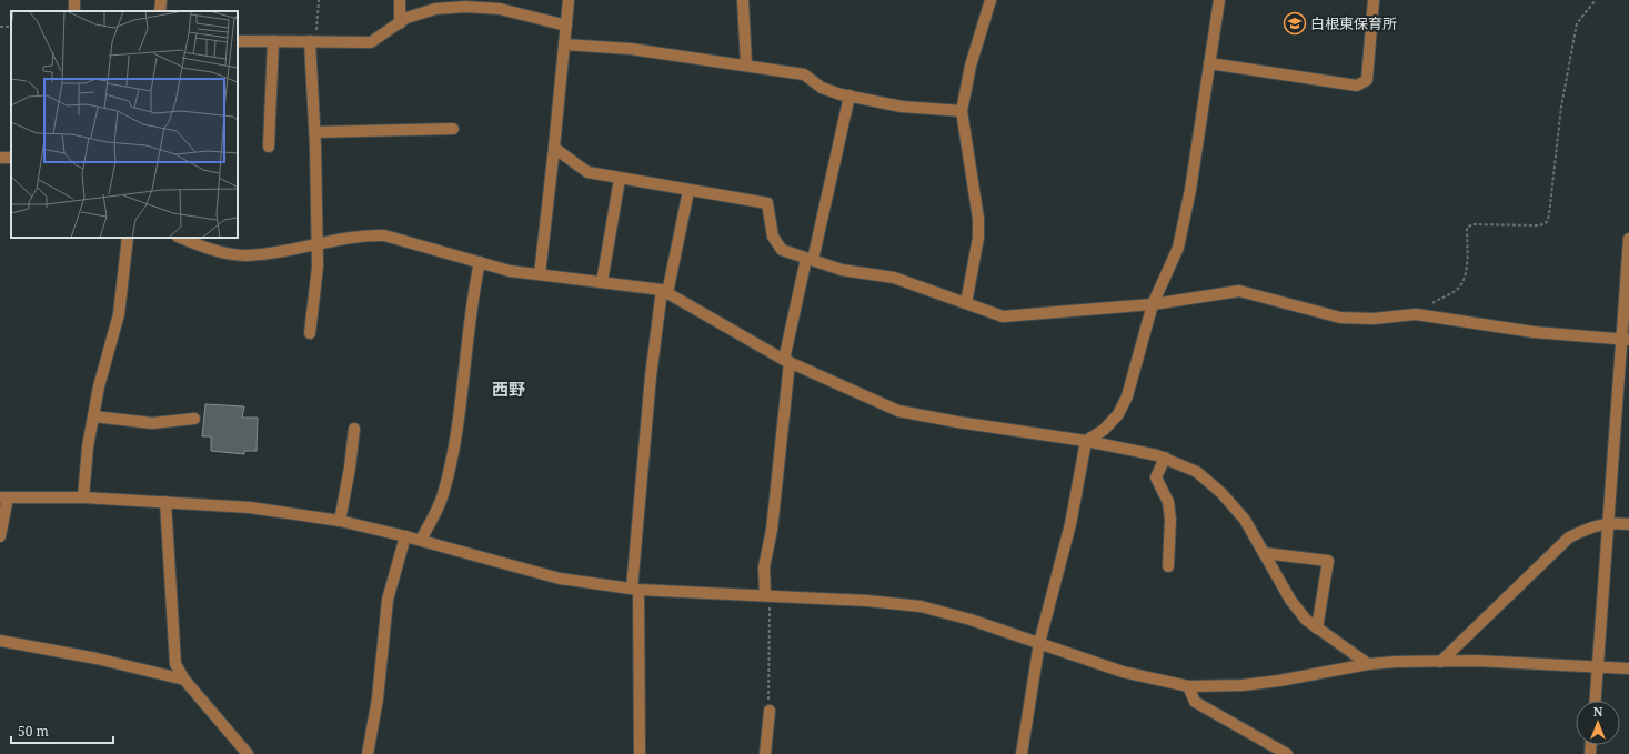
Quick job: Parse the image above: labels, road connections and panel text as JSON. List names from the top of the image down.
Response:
{
  "districts": ["西野"],
  "places": {
    "school or university": ["白根東保育所"]
  },
  "scale_bar": "50 m",
  "north": "top"
}
